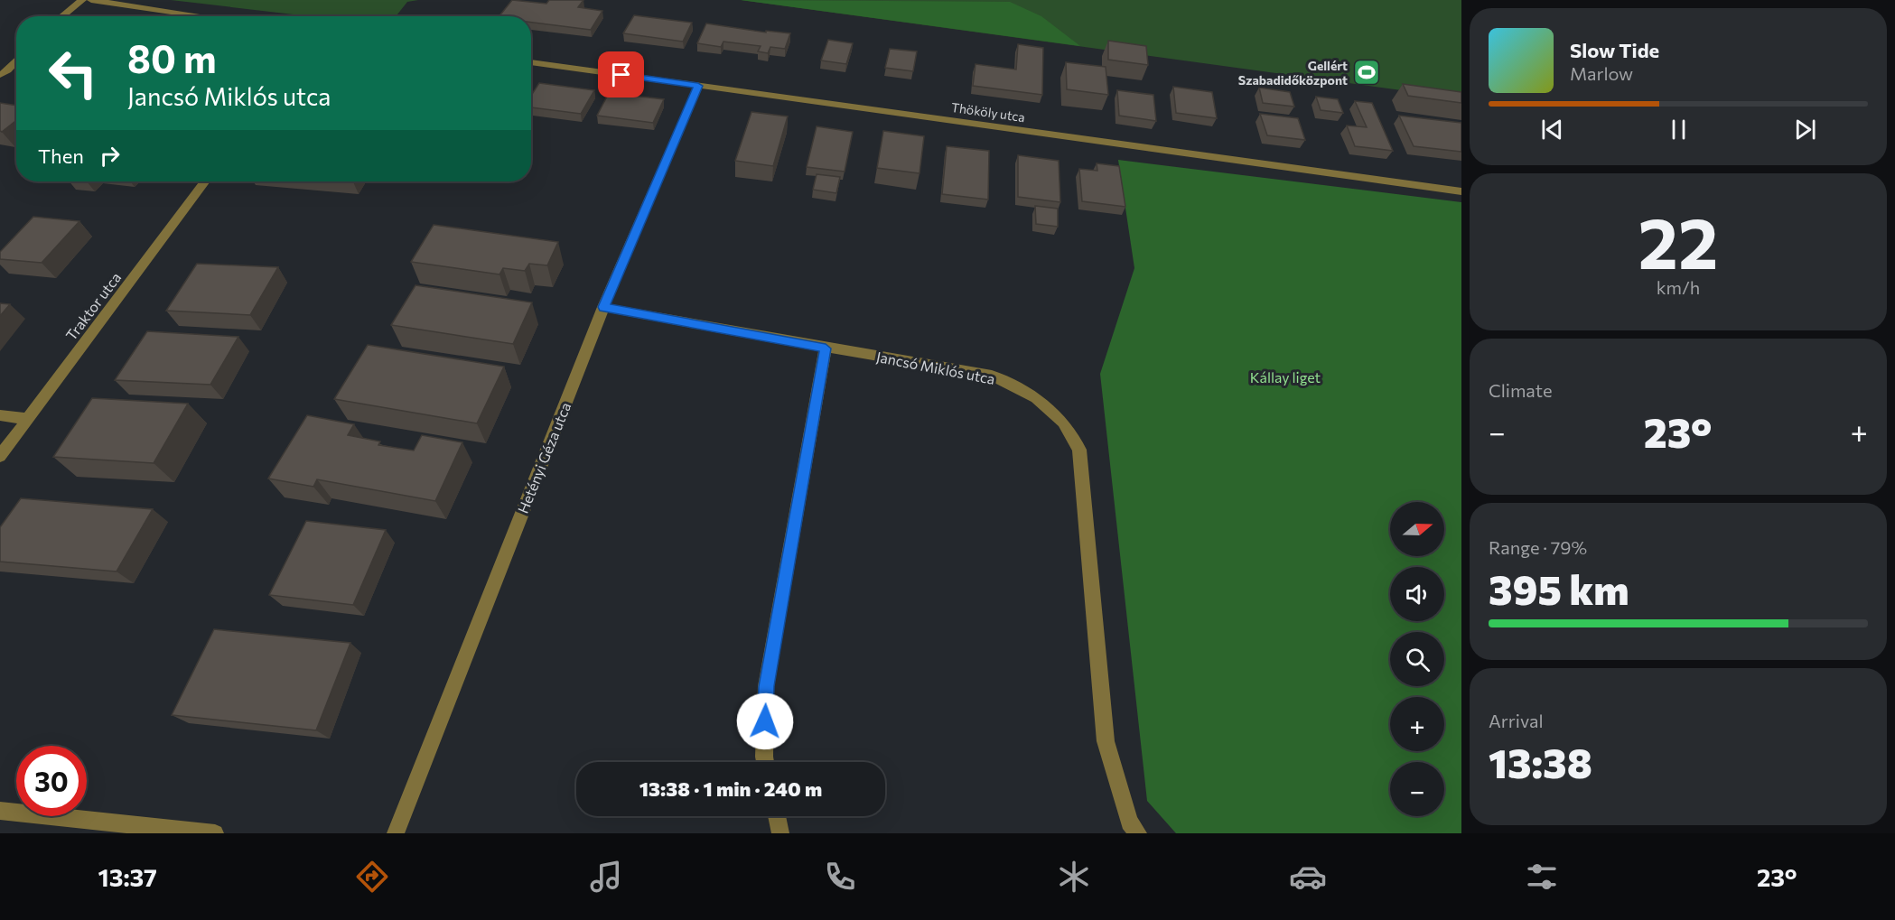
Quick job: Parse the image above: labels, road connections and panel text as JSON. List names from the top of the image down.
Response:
{
  "streets": {
    "street": [
      "Thököly utca",
      "Traktor utca",
      "Jancsó Miklós utca",
      "Hetényi Géza utca"
    ]
  },
  "crossings": [
    ["Thököly utca", "Hetényi Géza utca"],
    ["Jancsó Miklós utca", "Hetényi Géza utca"]
  ],
  "parks": ["Kállay liget"],
  "places": {
    "sports": ["Gellért Szabadidőközpont"]
  },
  "north": "right",
  "page": {
    "turn": ["80 m", "Jancsó Miklós utca"],
    "song": ["Slow Tide", "Marlow"],
    "then": "Then",
    "tile": [
      ["22", "km/h"],
      "Climate",
      ["Range · 79%", "395 km"],
      ["Arrival", "13:38"]
    ],
    "heat": ["−", "23°", "+"],
    "map_buttons": ["+", "−"],
    "limit": "30",
    "trip": "13:38 · 1 min · 240 m",
    "tabs": ["13:37", "23°"]
  }
}
